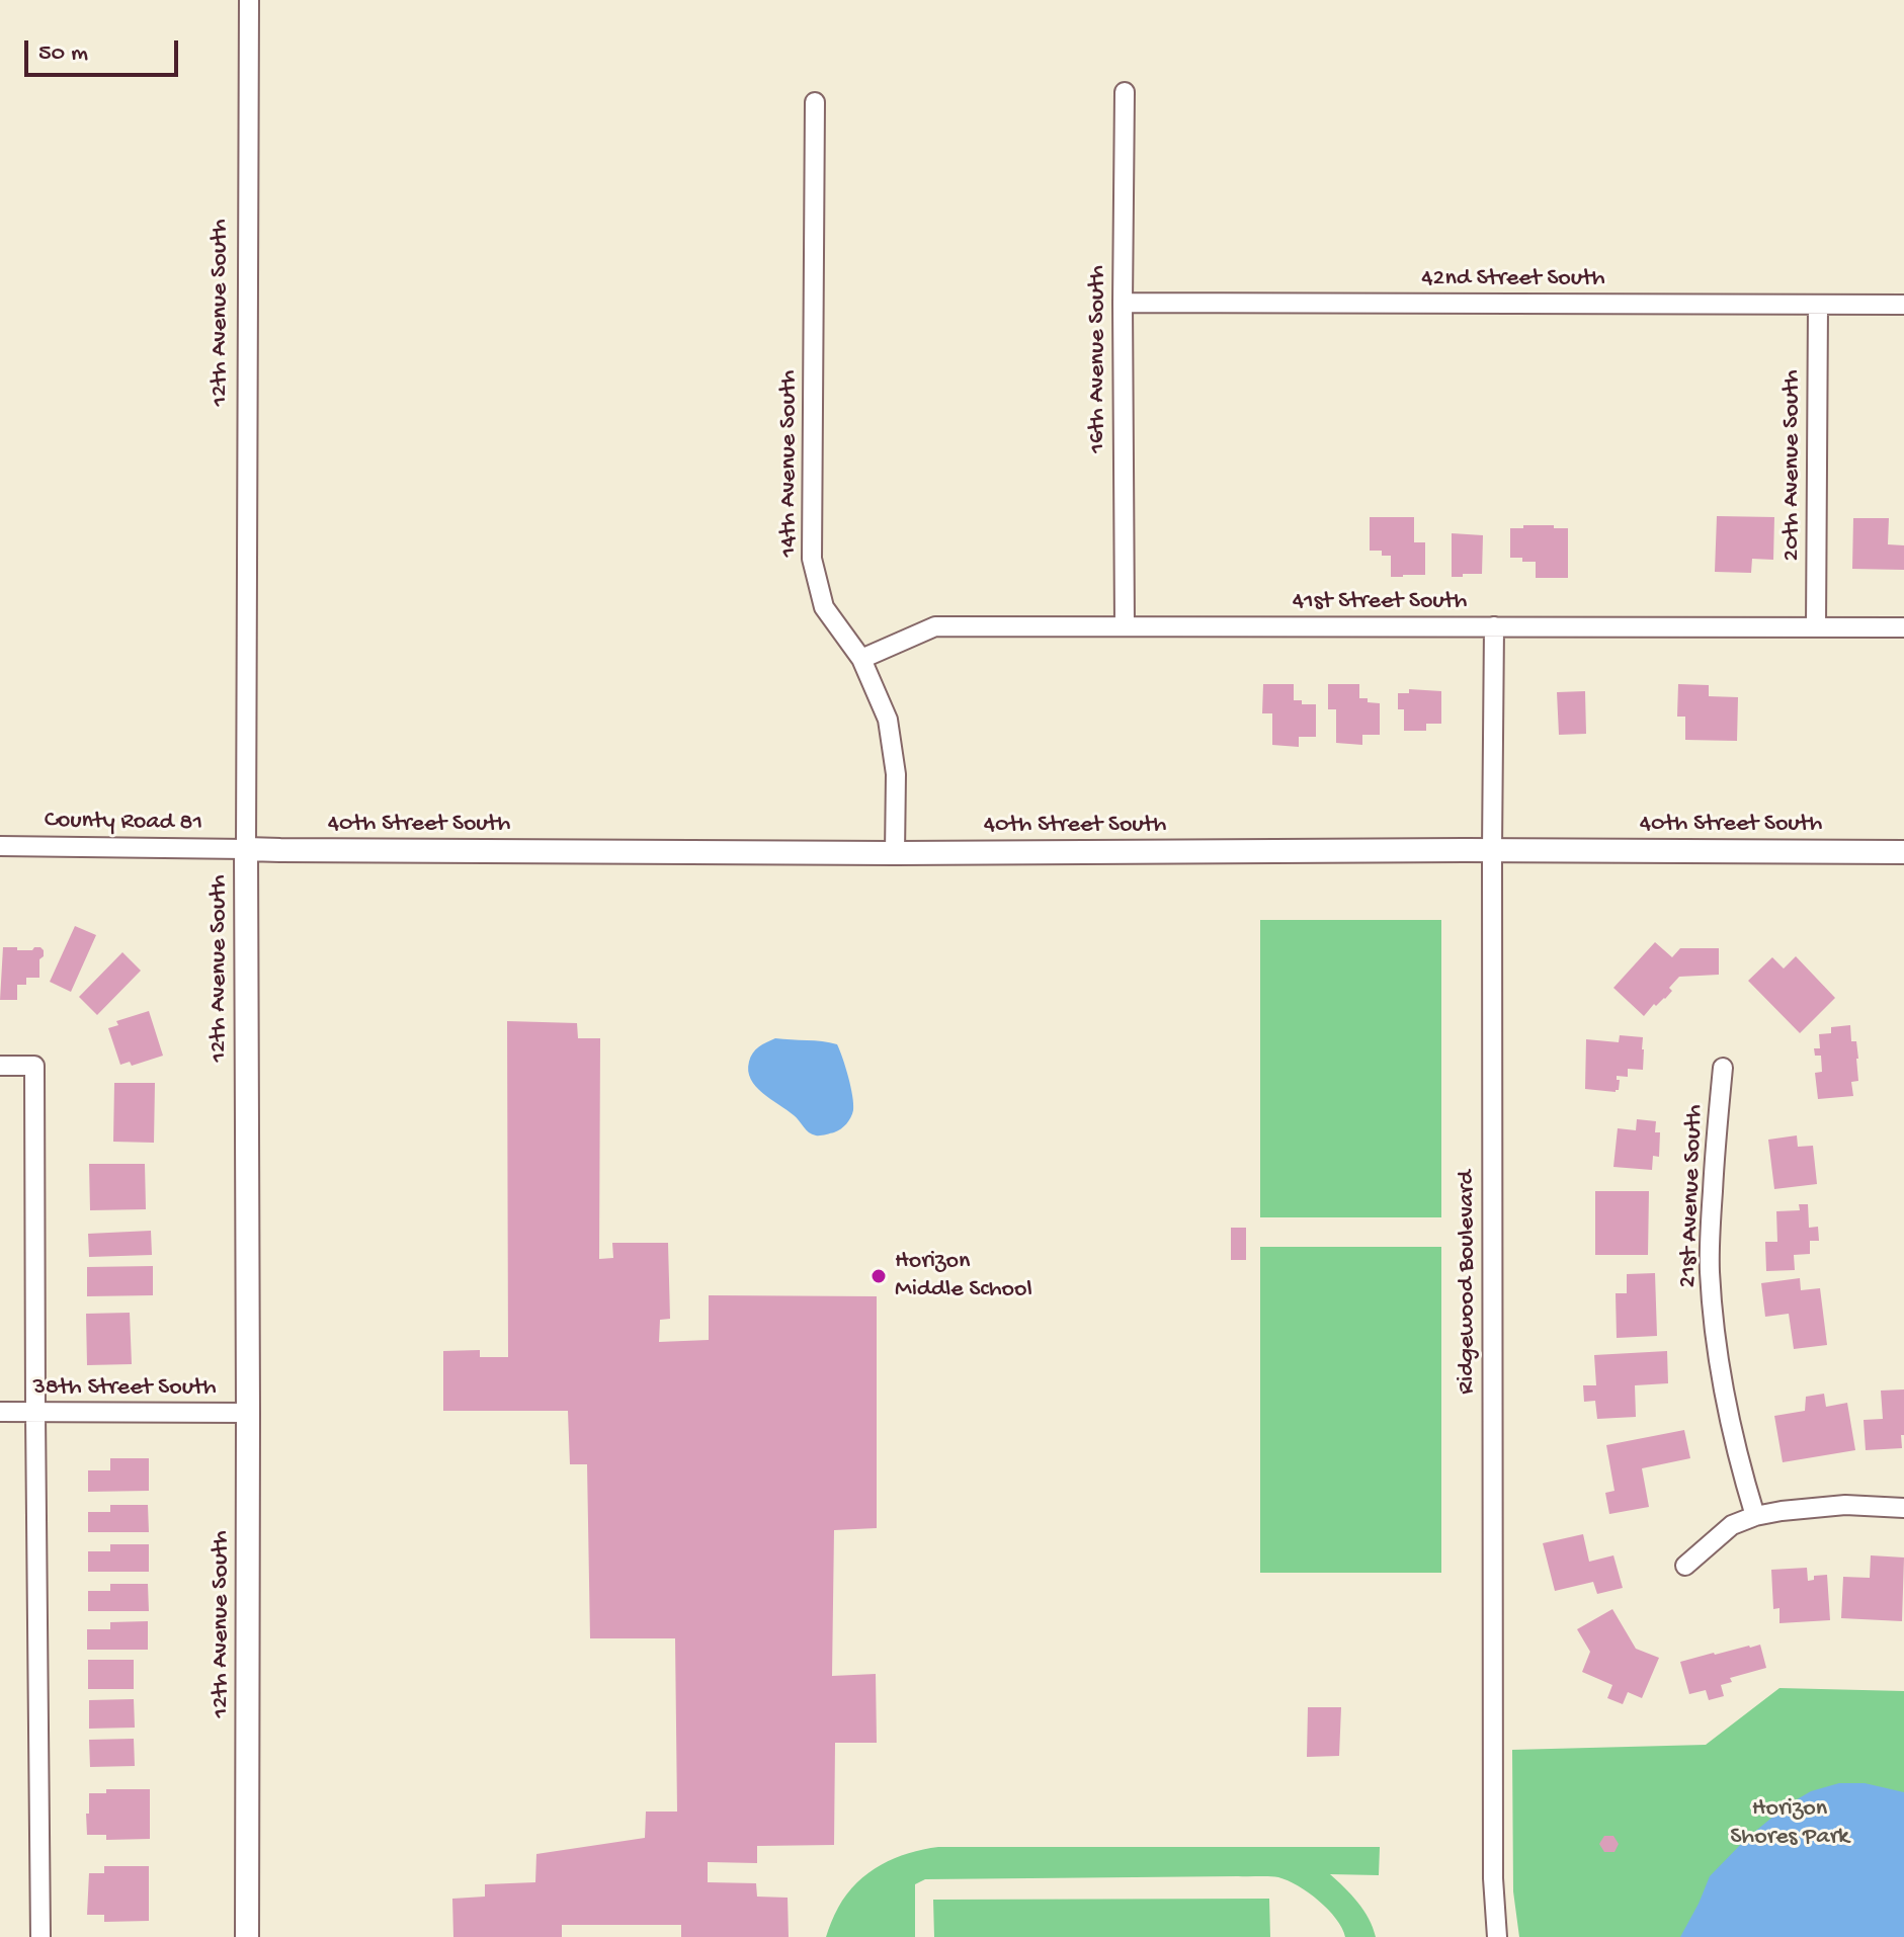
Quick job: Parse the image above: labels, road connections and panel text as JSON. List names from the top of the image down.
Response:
{
  "streets": {
    "street": [
      "42nd Street South",
      "12th Avenue South",
      "16th Avenue South",
      "14th Avenue South",
      "20th Avenue South",
      "41st Street South",
      "County Road 81",
      "40th Street South",
      "21st Avenue South",
      "Ridgewood Boulevard",
      "38th Street South"
    ]
  },
  "crossings": [
    ["42nd Street South", "16th Avenue South"],
    ["42nd Street South", "20th Avenue South"],
    ["12th Avenue South", "County Road 81"],
    ["12th Avenue South", "40th Street South"],
    ["12th Avenue South", "38th Street South"],
    ["16th Avenue South", "41st Street South"],
    ["14th Avenue South", "41st Street South"],
    ["14th Avenue South", "40th Street South"],
    ["20th Avenue South", "41st Street South"],
    ["41st Street South", "Ridgewood Boulevard"],
    ["County Road 81", "40th Street South"],
    ["40th Street South", "Ridgewood Boulevard"]
  ],
  "parks": ["Horizon Shores Park"],
  "places": ["Horizon Middle School"],
  "scale_bar": "50 m"
}
